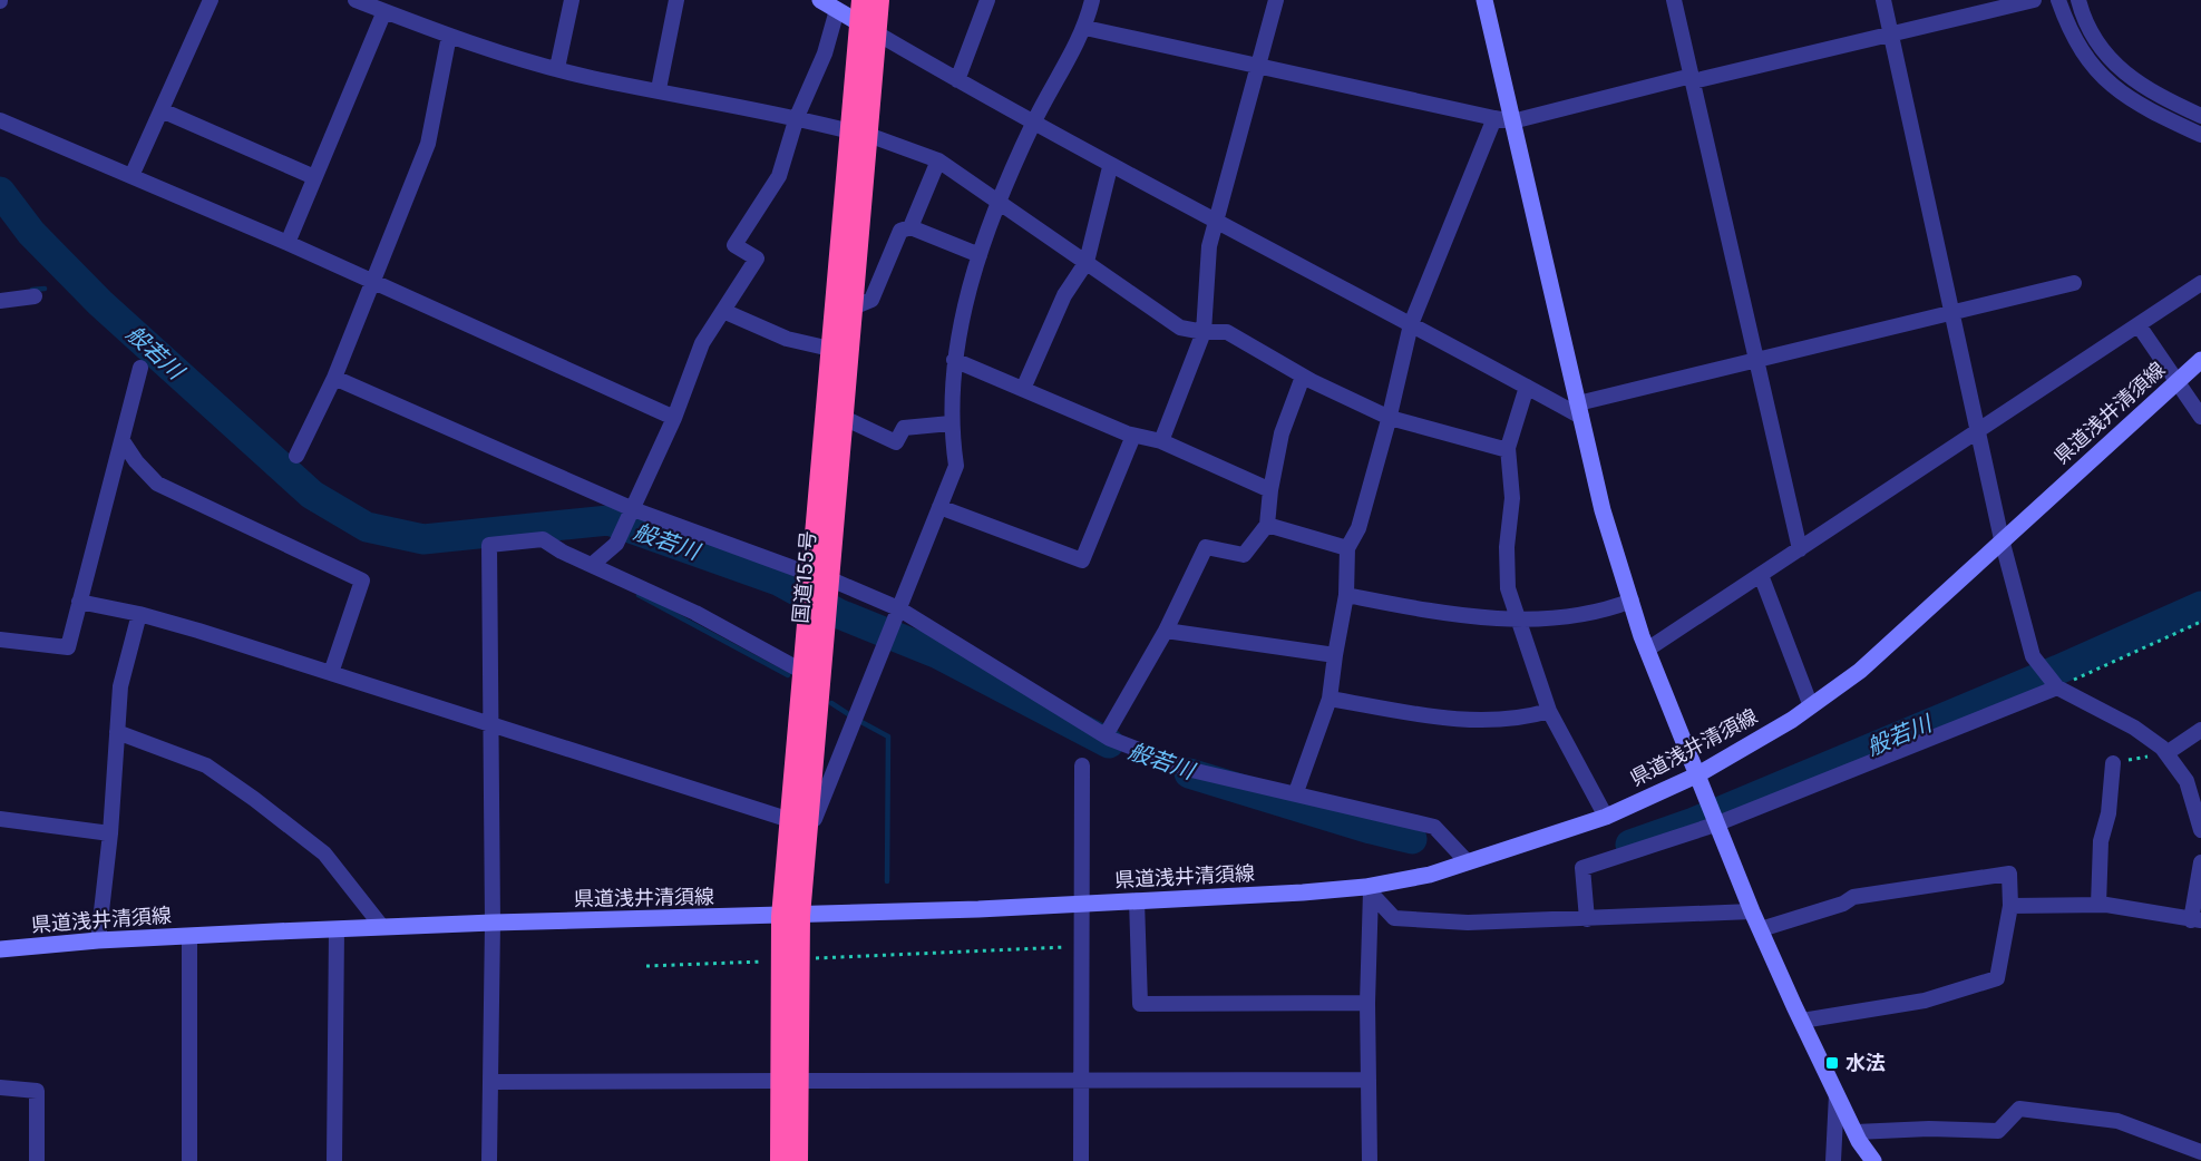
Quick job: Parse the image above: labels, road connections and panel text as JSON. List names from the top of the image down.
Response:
{
  "streets": {
    "highway": ["国道155号"],
    "main road": ["県道浅井清須線"]
  },
  "crossings": [
    ["県道浅井清須線", "国道155号"]
  ],
  "water": ["般若川"],
  "places": {
    "transit": ["水法"]
  }
}
